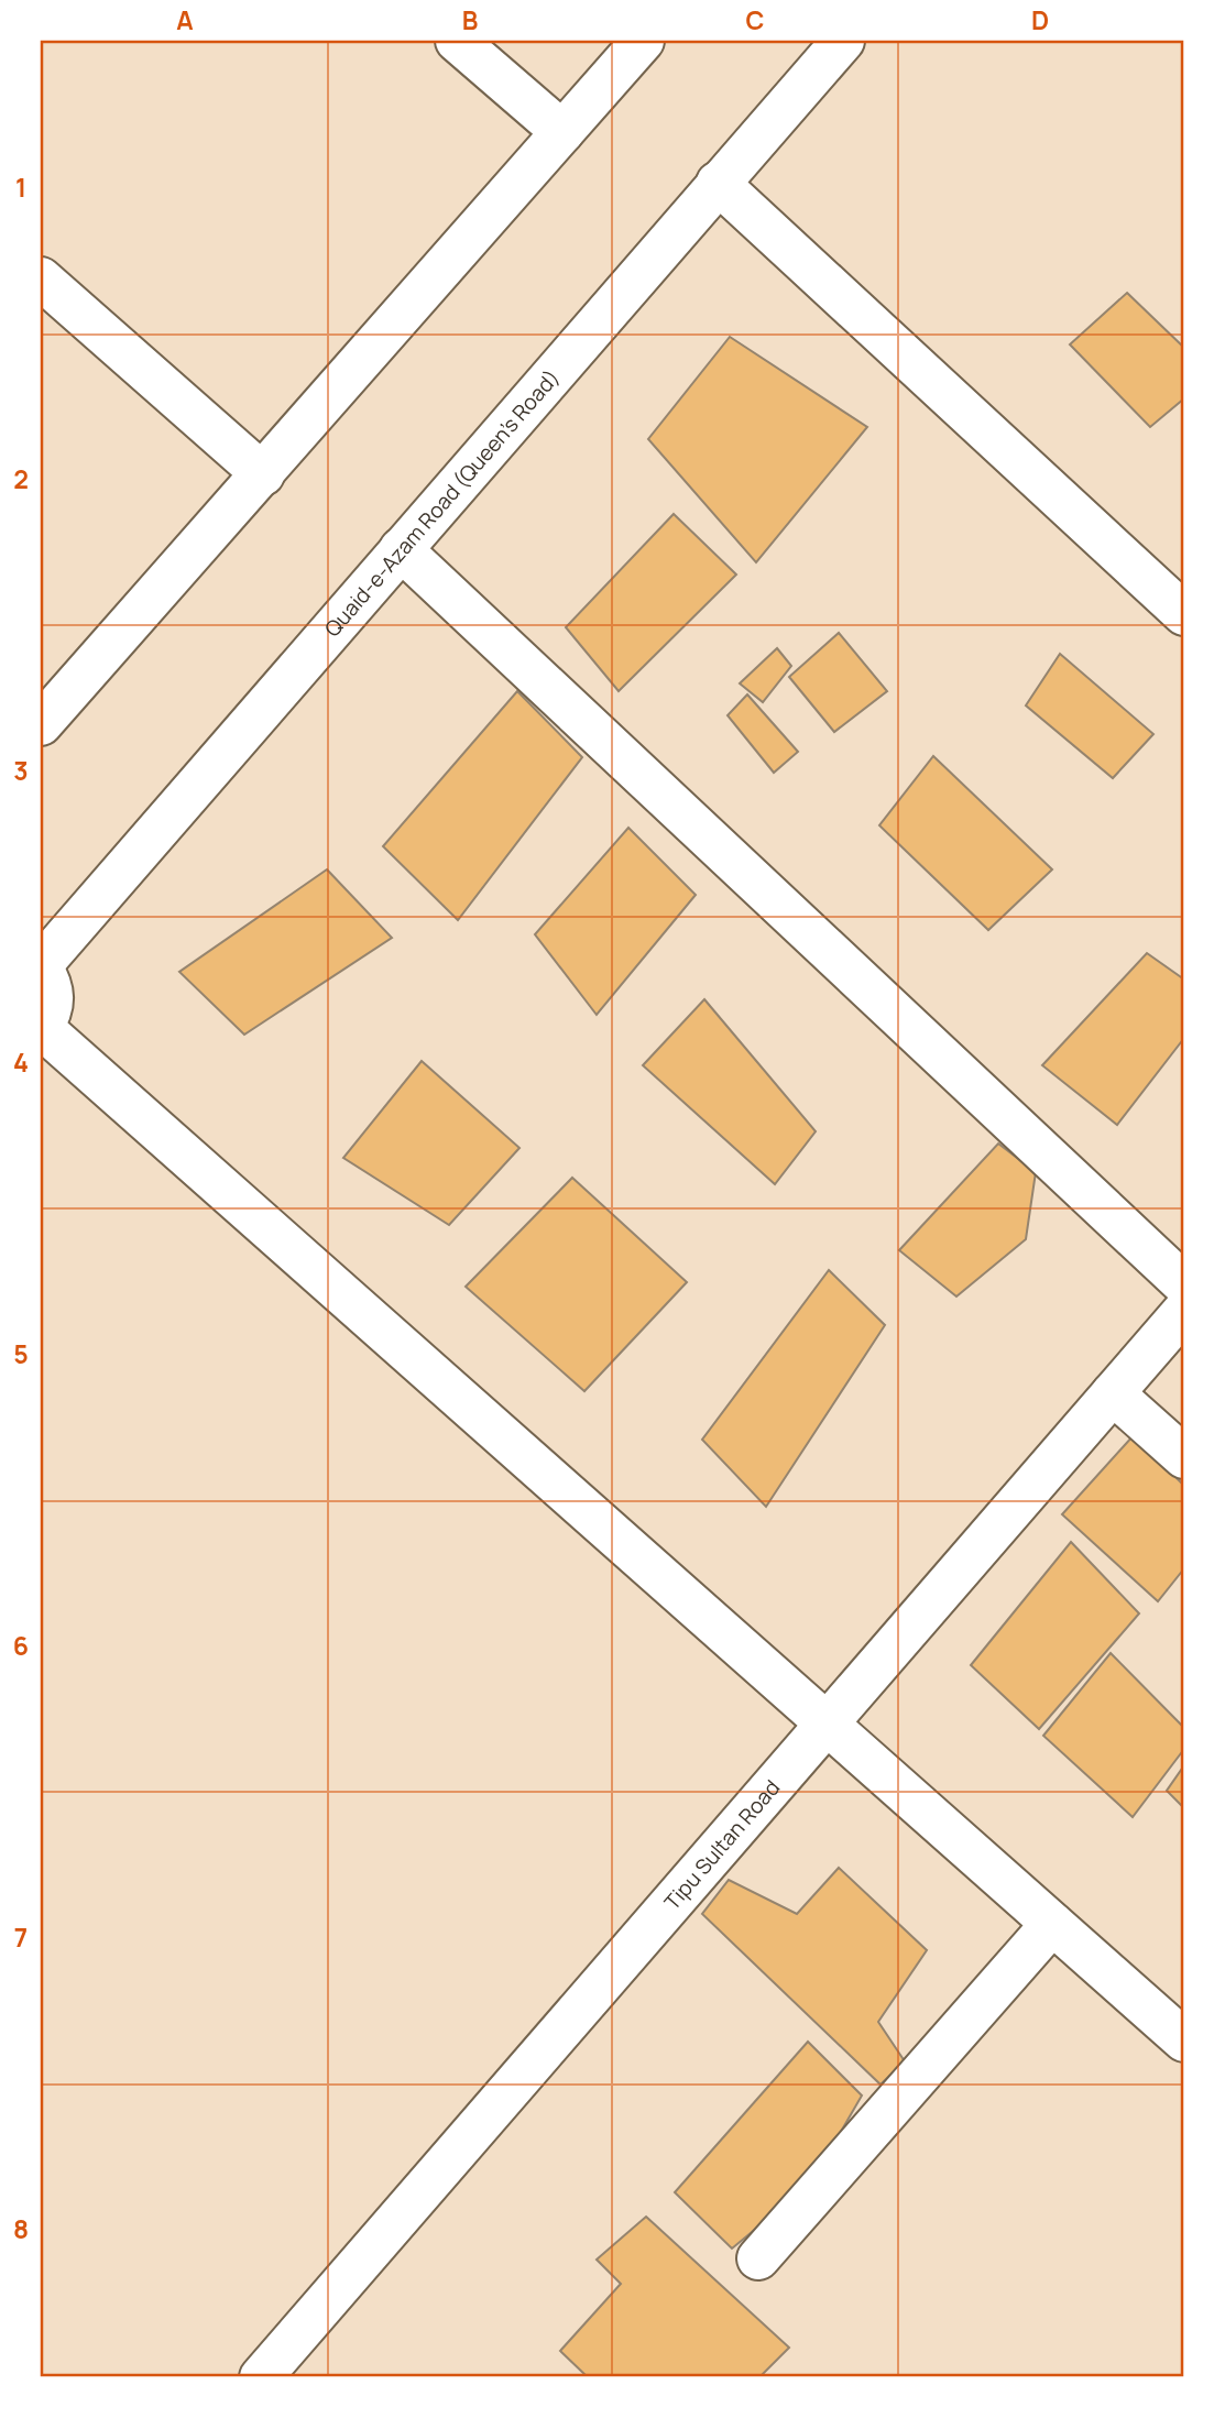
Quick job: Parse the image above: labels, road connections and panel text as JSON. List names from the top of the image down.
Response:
{
  "streets": {
    "street": ["Quaid-e-Azam Road (Queen's Road)", "Tipu Sultan Road"]
  },
  "grid": {
    "columns": [
      "A",
      "B",
      "C",
      "D"
    ],
    "rows": [
      "1",
      "2",
      "3",
      "4",
      "5",
      "6",
      "7",
      "8"
    ]
  }
}
